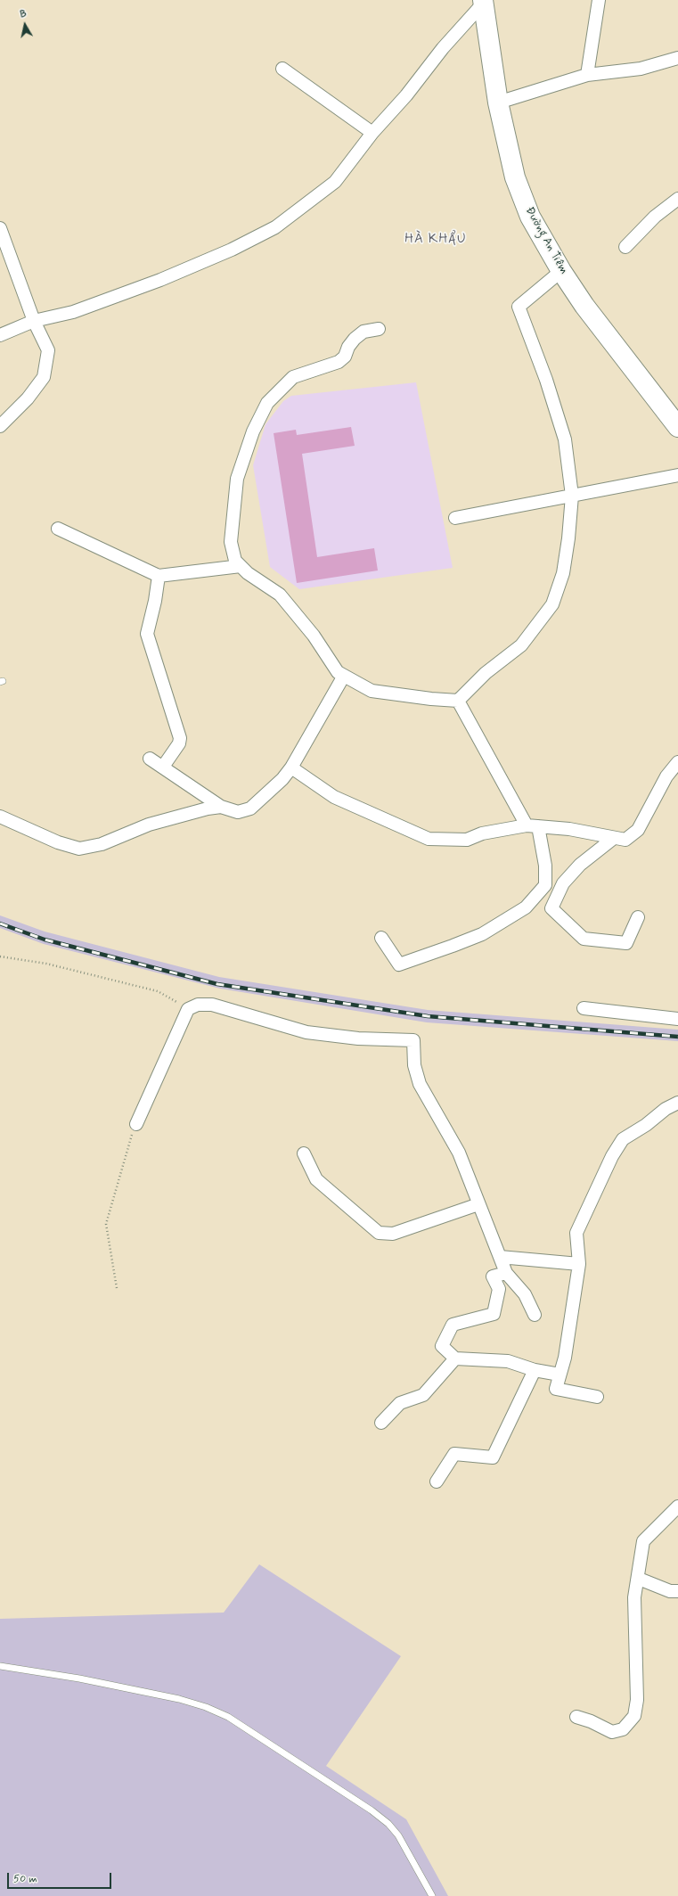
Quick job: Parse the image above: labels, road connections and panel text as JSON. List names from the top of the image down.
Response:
{
  "streets": {
    "highway": ["Đường An Tiêm"]
  },
  "districts": ["HÀ KHẨU"],
  "scale_bar": "50 m",
  "north": "top"
}
